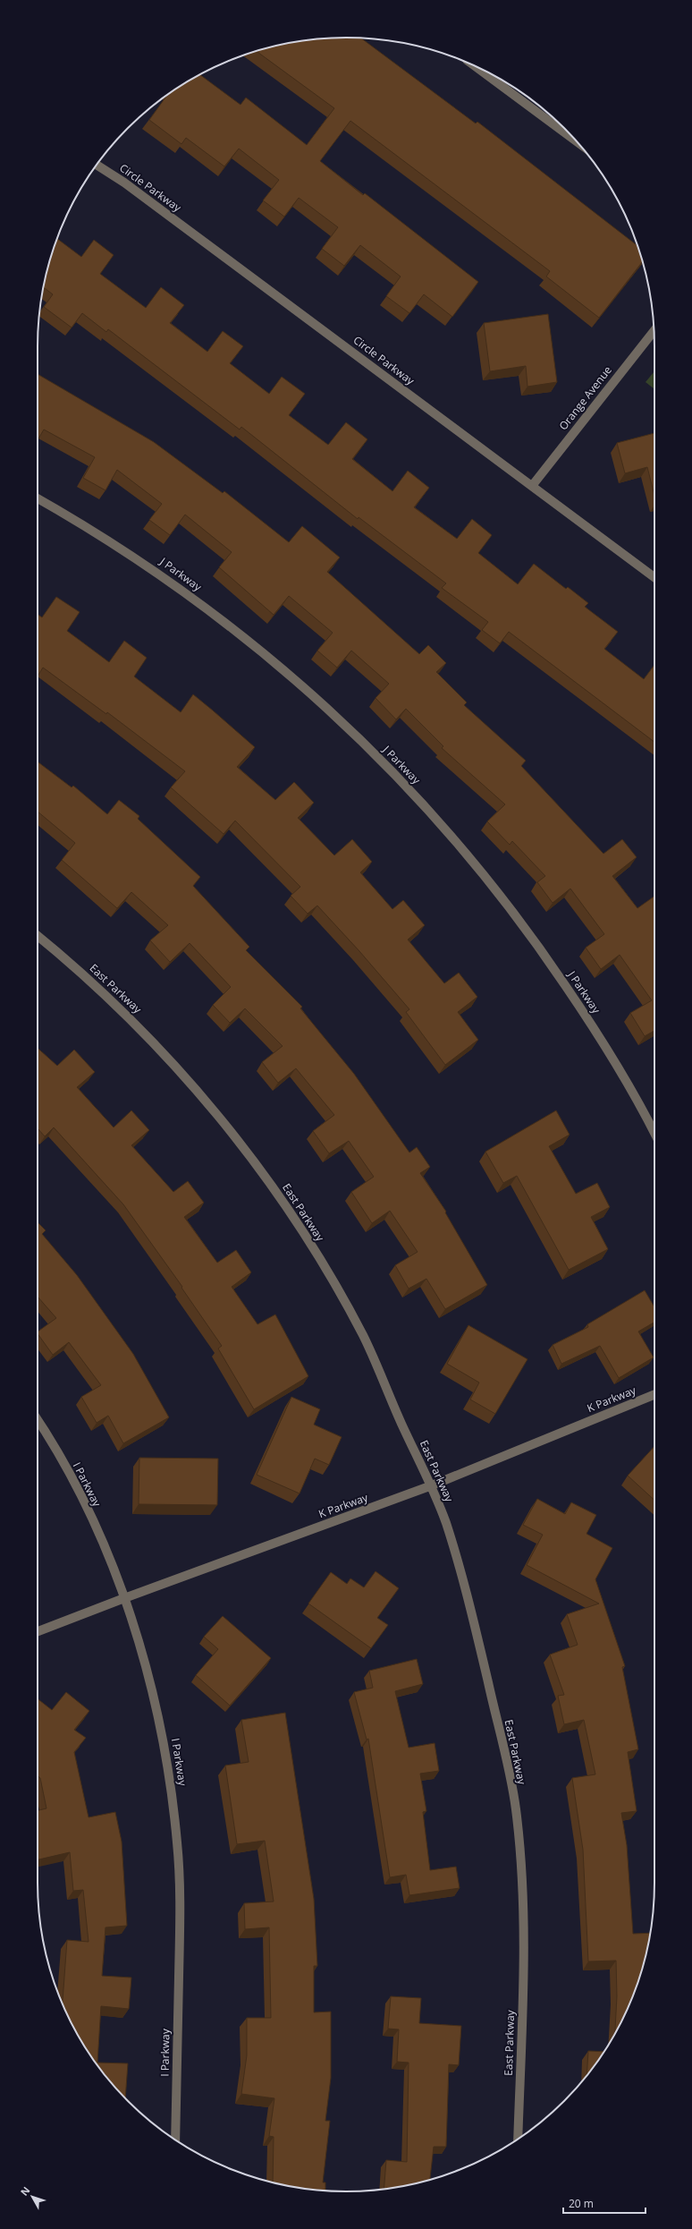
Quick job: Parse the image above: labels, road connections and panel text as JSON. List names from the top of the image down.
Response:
{
  "streets": {
    "street": [
      "Circle Parkway",
      "Orange Avenue",
      "J Parkway",
      "East Parkway",
      "K Parkway",
      "I Parkway"
    ]
  },
  "crossings": [
    ["Circle Parkway", "Orange Avenue"],
    ["East Parkway", "K Parkway"],
    ["K Parkway", "I Parkway"]
  ],
  "scale_bar": "20 m",
  "north": "top left"
}
